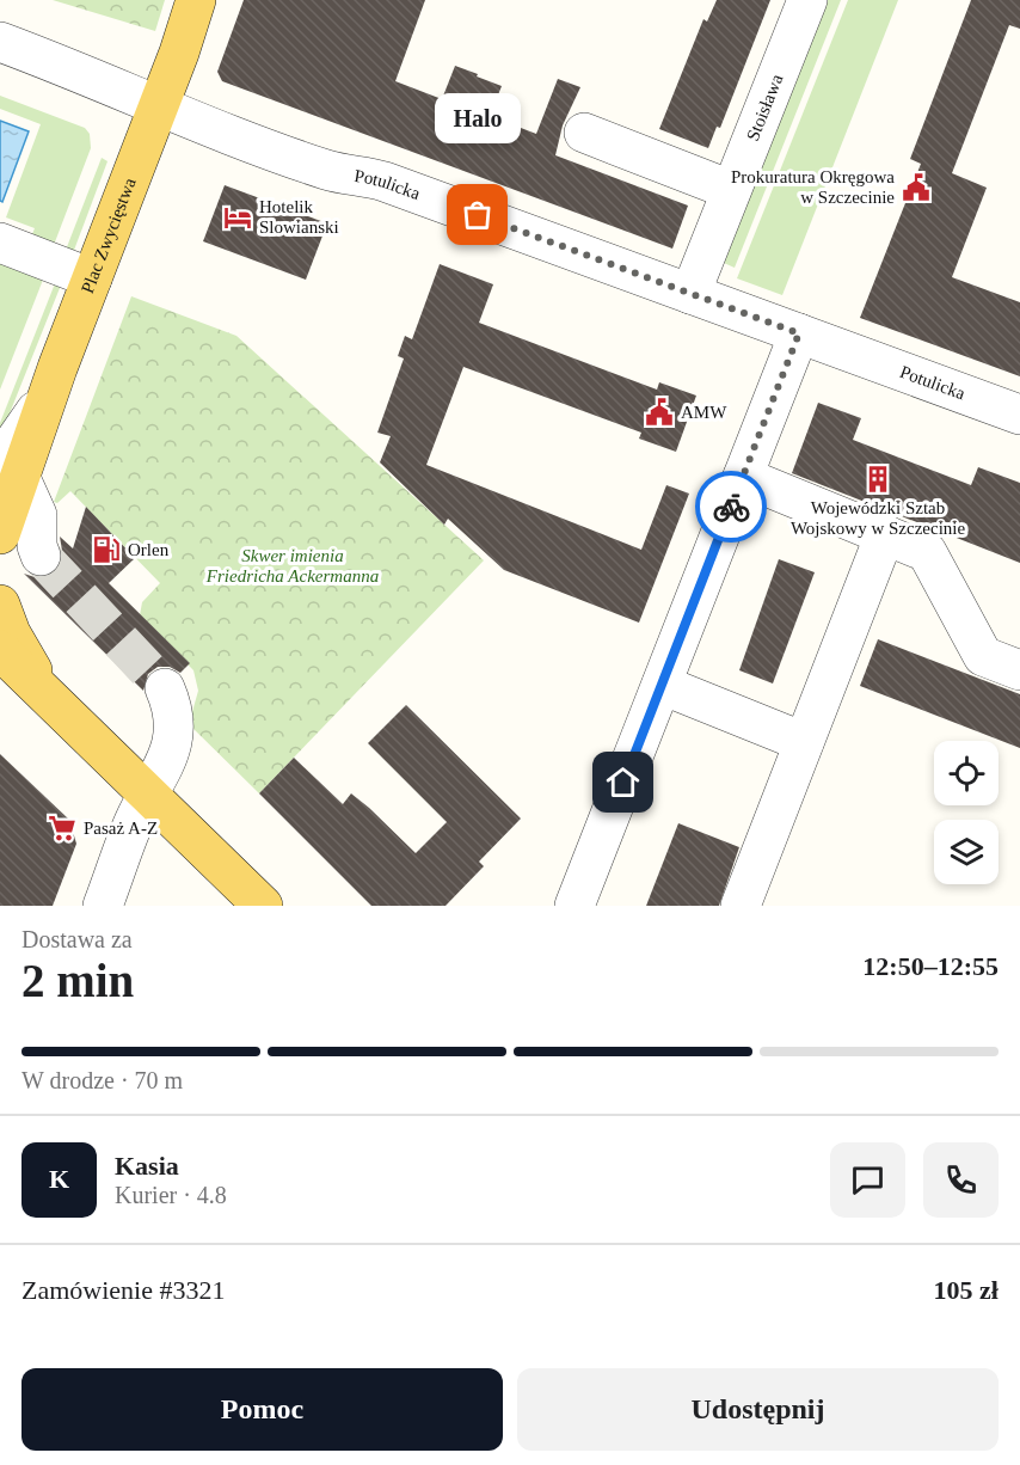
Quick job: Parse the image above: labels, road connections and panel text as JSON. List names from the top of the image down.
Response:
{
  "streets": {
    "main road": ["Plac Zwycięstwa"],
    "street": ["Stoisława", "Potulicka"]
  },
  "crossings": [
    ["Stoisława", "Potulicka"],
    ["Potulicka", "Plac Zwycięstwa"]
  ],
  "parks": ["Skwer imienia Friedricha Ackermanna"],
  "places": {
    "public building": ["Prokuratura Okręgowa w Szczecinie", "AMW"],
    "other": ["Halo"],
    "hotel": ["Hotelik Slowianski"],
    "building": ["Wojewódzki Sztab Wojskowy w Szczecinie"],
    "fuel station": ["Orlen"],
    "supermarket": ["Pasaż A-Z"]
  },
  "page": {
    "bubble": "Halo",
    "heading": ["2 min", "Dostawa za", "12:50–12:55"],
    "panel": [
      "Kasia",
      "Kurier · 4.8",
      "Zamówienie #3321",
      "105 zł"
    ],
    "bar": "W drodze · 70 m",
    "round": "K",
    "buttons": ["Pomoc", "Udostępnij"]
  }
}
